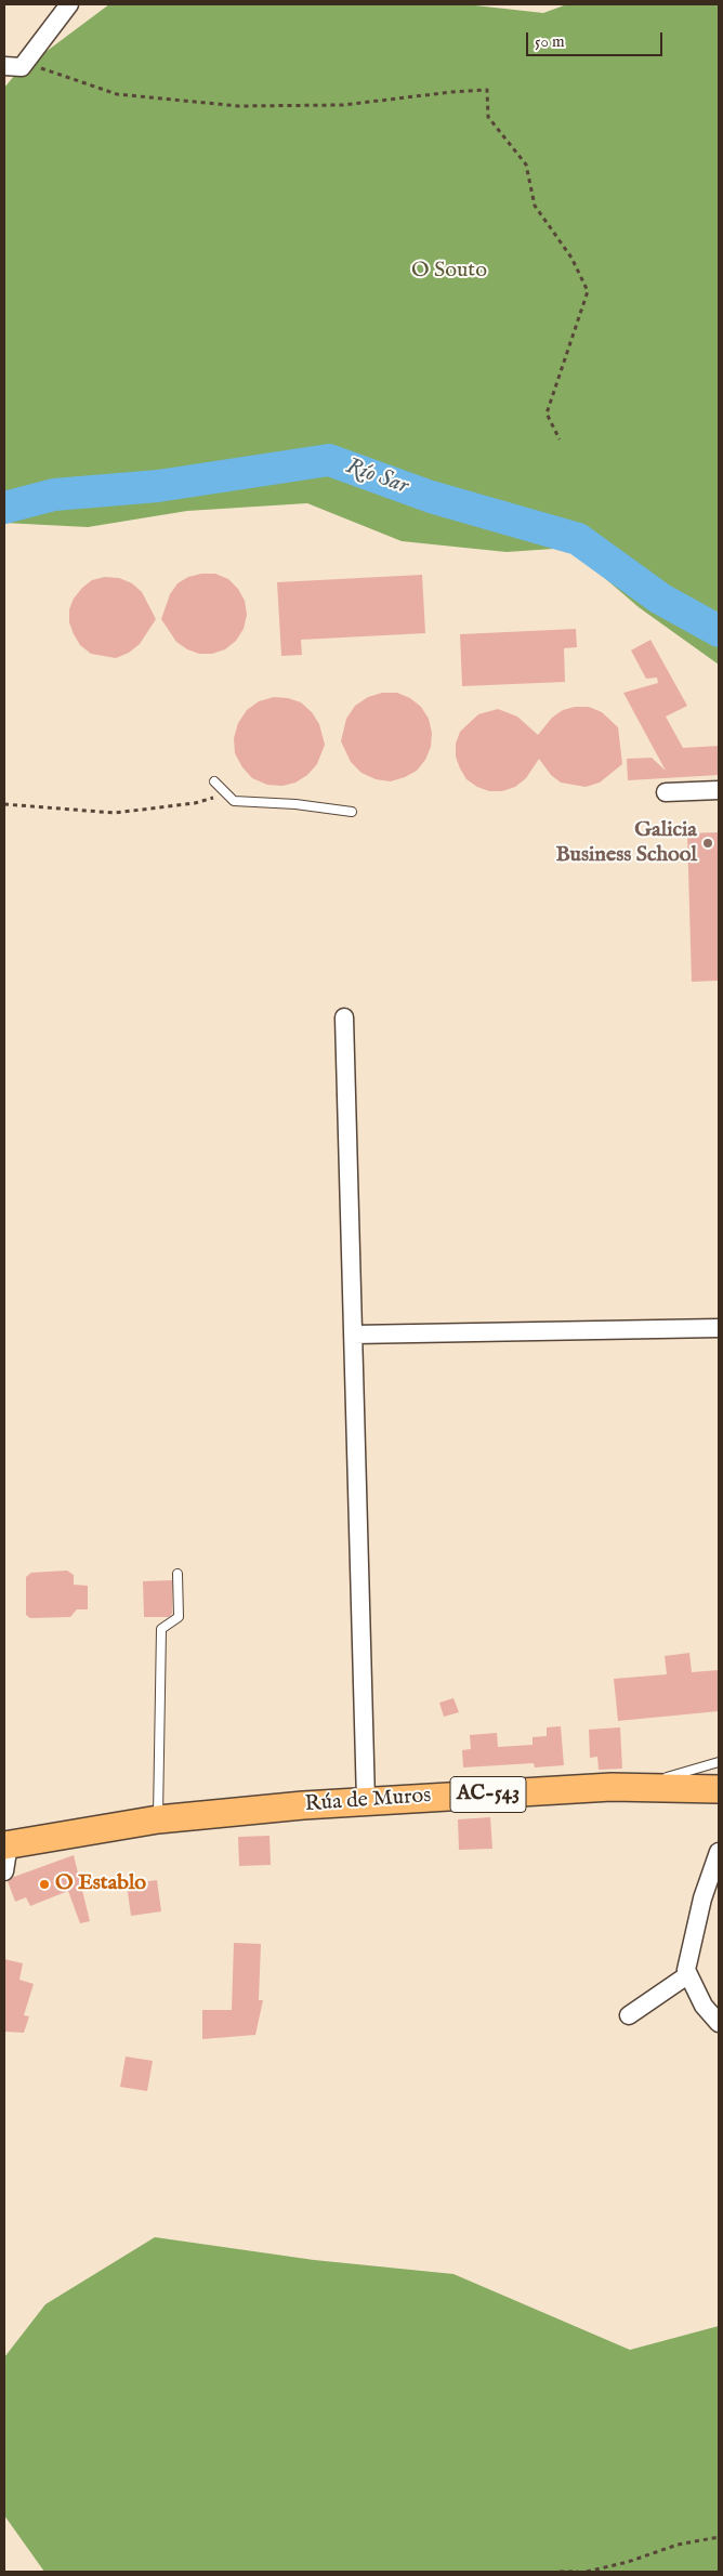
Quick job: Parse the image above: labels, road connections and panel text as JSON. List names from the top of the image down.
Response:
{
  "streets": {
    "main road": ["AC-543", "Rúa de Muros"]
  },
  "crossings": [
    ["AC-543", "Rúa de Muros"]
  ],
  "water": ["Río Sar"],
  "parks": ["O Souto"],
  "places": ["Galicia Business School", "O Establo"],
  "scale_bar": "50 m"
}
